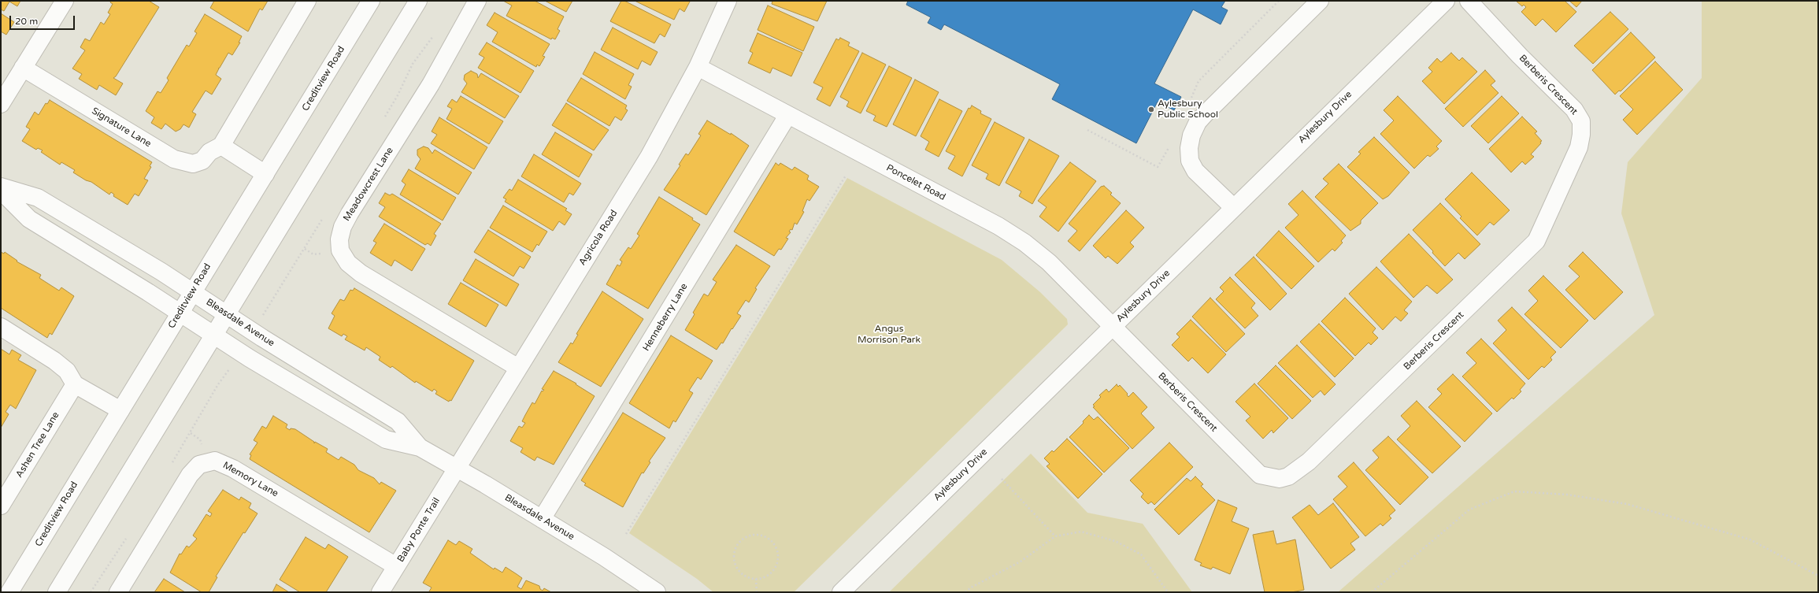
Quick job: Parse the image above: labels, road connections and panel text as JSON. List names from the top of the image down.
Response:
{
  "streets": {
    "street": [
      "Creditview Road",
      "Berberis Crescent",
      "Aylesbury Drive",
      "Signature Lane",
      "Poncelet Road",
      "Meadowcrest Lane",
      "Agricola Road",
      "Henneberry Lane",
      "Bleasdale Avenue",
      "Ashen Tree Lane",
      "Memory Lane",
      "Baby Ponte Trail"
    ]
  },
  "crossings": [
    ["Creditview Road", "Bleasdale Avenue"],
    ["Berberis Crescent", "Aylesbury Drive"],
    ["Berberis Crescent", "Poncelet Road"],
    ["Aylesbury Drive", "Poncelet Road"],
    ["Poncelet Road", "Agricola Road"],
    ["Poncelet Road", "Henneberry Lane"],
    ["Meadowcrest Lane", "Agricola Road"],
    ["Agricola Road", "Bleasdale Avenue"],
    ["Agricola Road", "Baby Ponte Trail"],
    ["Henneberry Lane", "Bleasdale Avenue"],
    ["Bleasdale Avenue", "Baby Ponte Trail"],
    ["Memory Lane", "Baby Ponte Trail"]
  ],
  "parks": ["Angus Morrison Park"],
  "places": ["Aylesbury Public School"],
  "scale_bar": "20 m"
}
